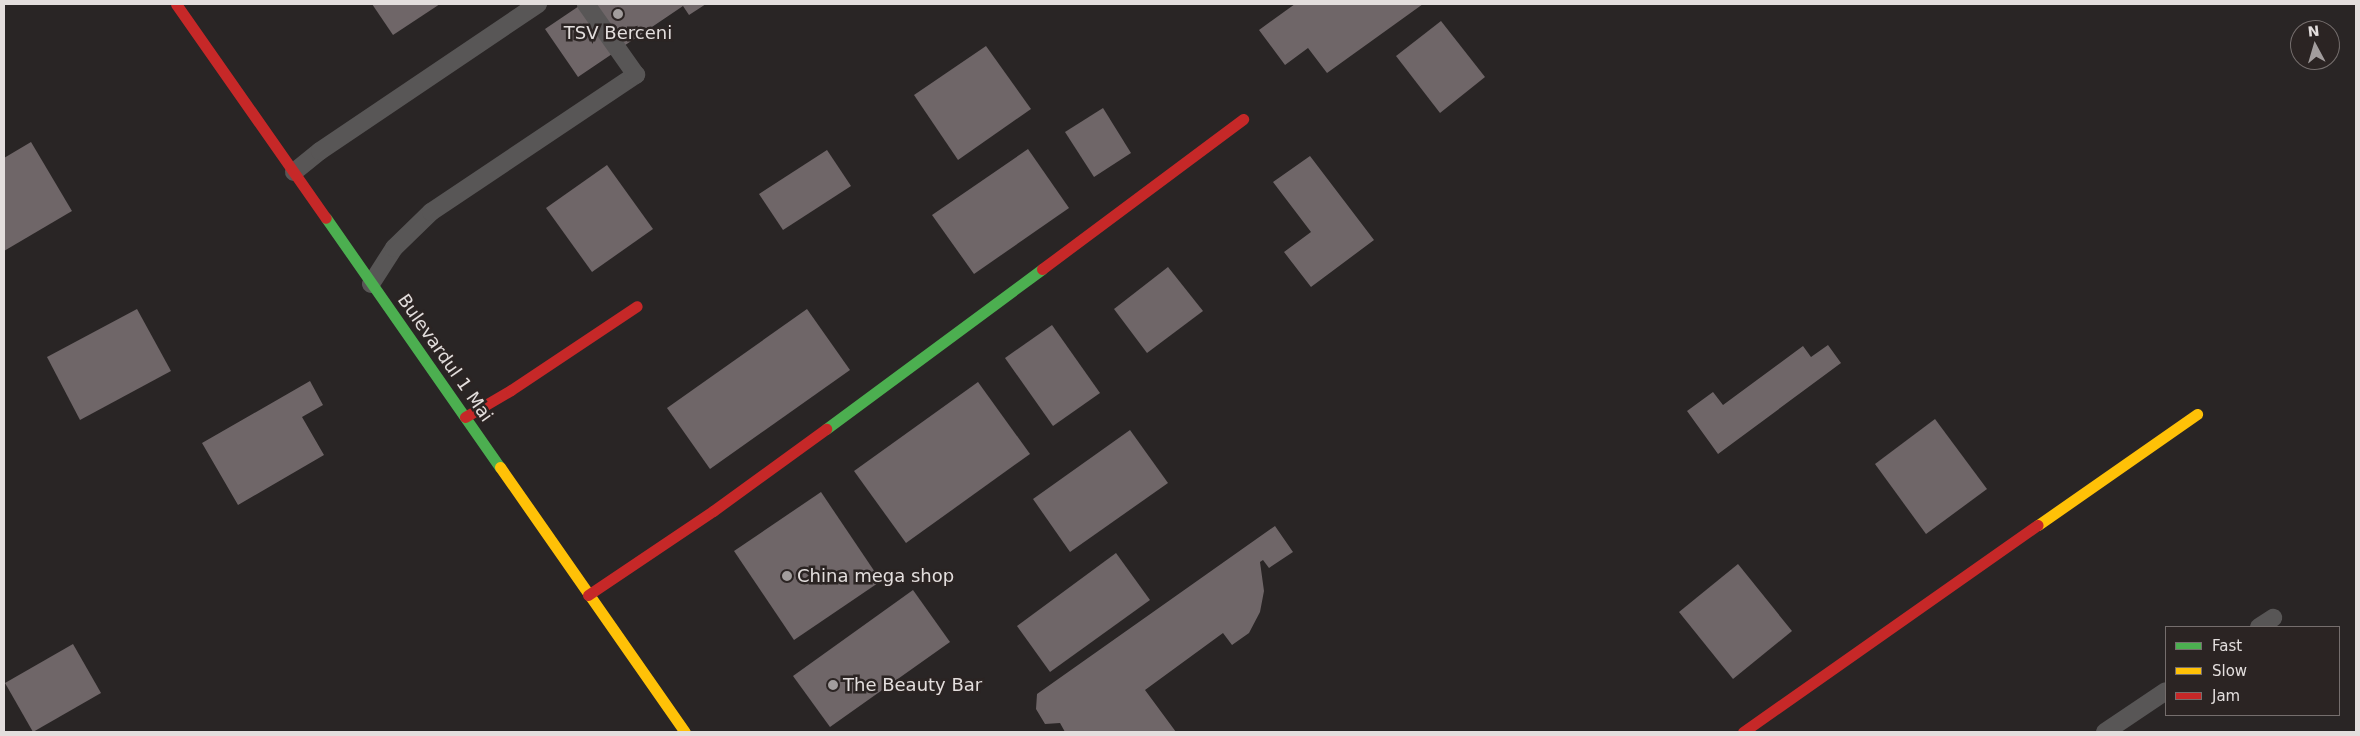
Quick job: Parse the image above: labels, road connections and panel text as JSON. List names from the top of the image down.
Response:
{
  "streets": {
    "street": ["Bulevardul 1 Mai"]
  },
  "places": ["TSV Berceni", "China mega shop", "The Beauty Bar"],
  "legend": ["Fast", "Slow", "Jam"],
  "north": "top"
}
